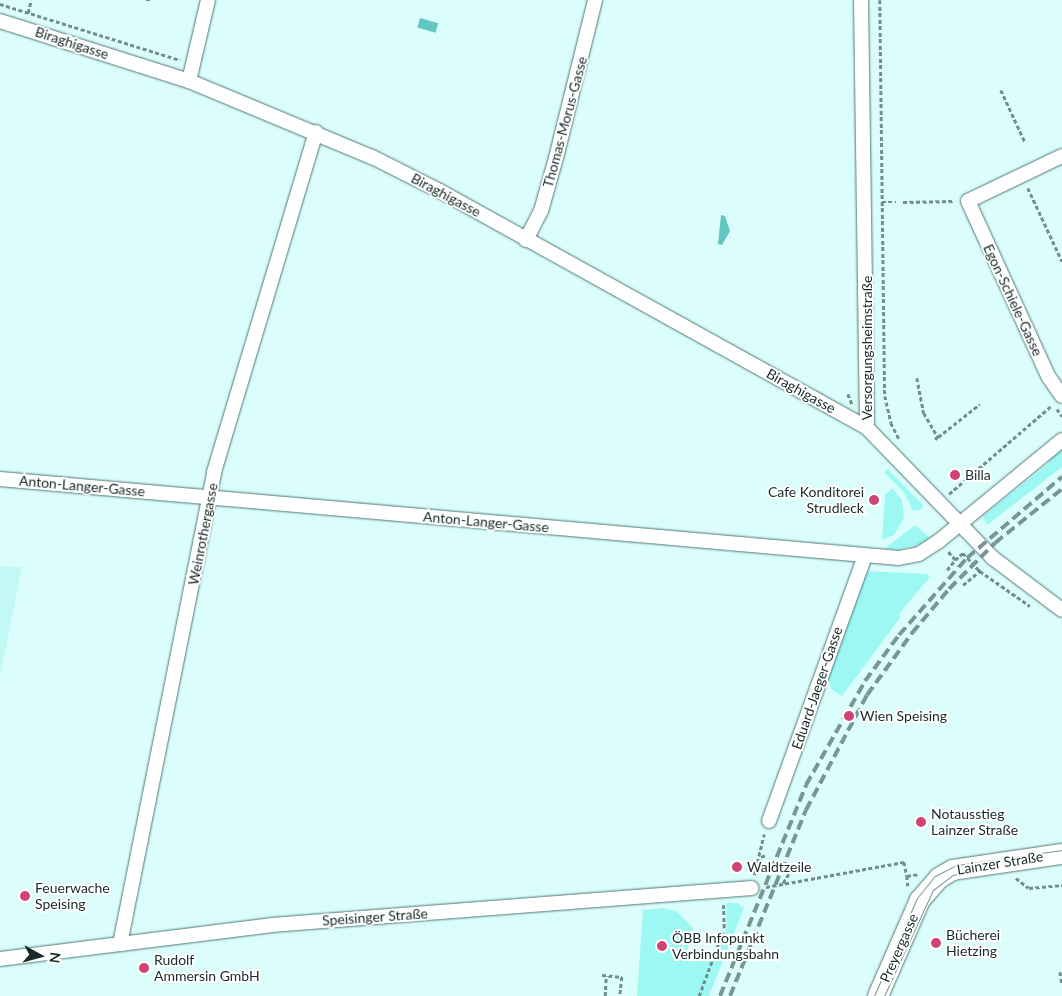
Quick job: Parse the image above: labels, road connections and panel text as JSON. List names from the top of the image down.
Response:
{
  "streets": {
    "main road": ["Lainzer Straße", "Preyergasse"],
    "street": [
      "Biraghigasse",
      "Thomas-Morus-Gasse",
      "Egon-Schiele-Gasse",
      "Versorgungsheimstraße",
      "Anton-Langer-Gasse",
      "Weinrothergasse",
      "Eduard-Jaeger-Gasse",
      "Speisinger Straße"
    ]
  },
  "crossings": [
    ["Biraghigasse", "Thomas-Morus-Gasse"],
    ["Biraghigasse", "Versorgungsheimstraße"],
    ["Biraghigasse", "Weinrothergasse"],
    ["Versorgungsheimstraße", "Anton-Langer-Gasse"],
    ["Anton-Langer-Gasse", "Weinrothergasse"],
    ["Anton-Langer-Gasse", "Eduard-Jaeger-Gasse"],
    ["Weinrothergasse", "Speisinger Straße"],
    ["Lainzer Straße", "Preyergasse"]
  ],
  "places": [
    "Billa",
    "Cafe Konditorei Strudleck",
    "Wien Speising",
    "Notausstieg Lainzer Straße",
    "Waldtzeile",
    "Feuerwache Speising",
    "Bücherei Hietzing",
    "ÖBB Infopunkt Verbindungsbahn",
    "Rudolf Ammersin GmbH"
  ],
  "north": "right"
}
